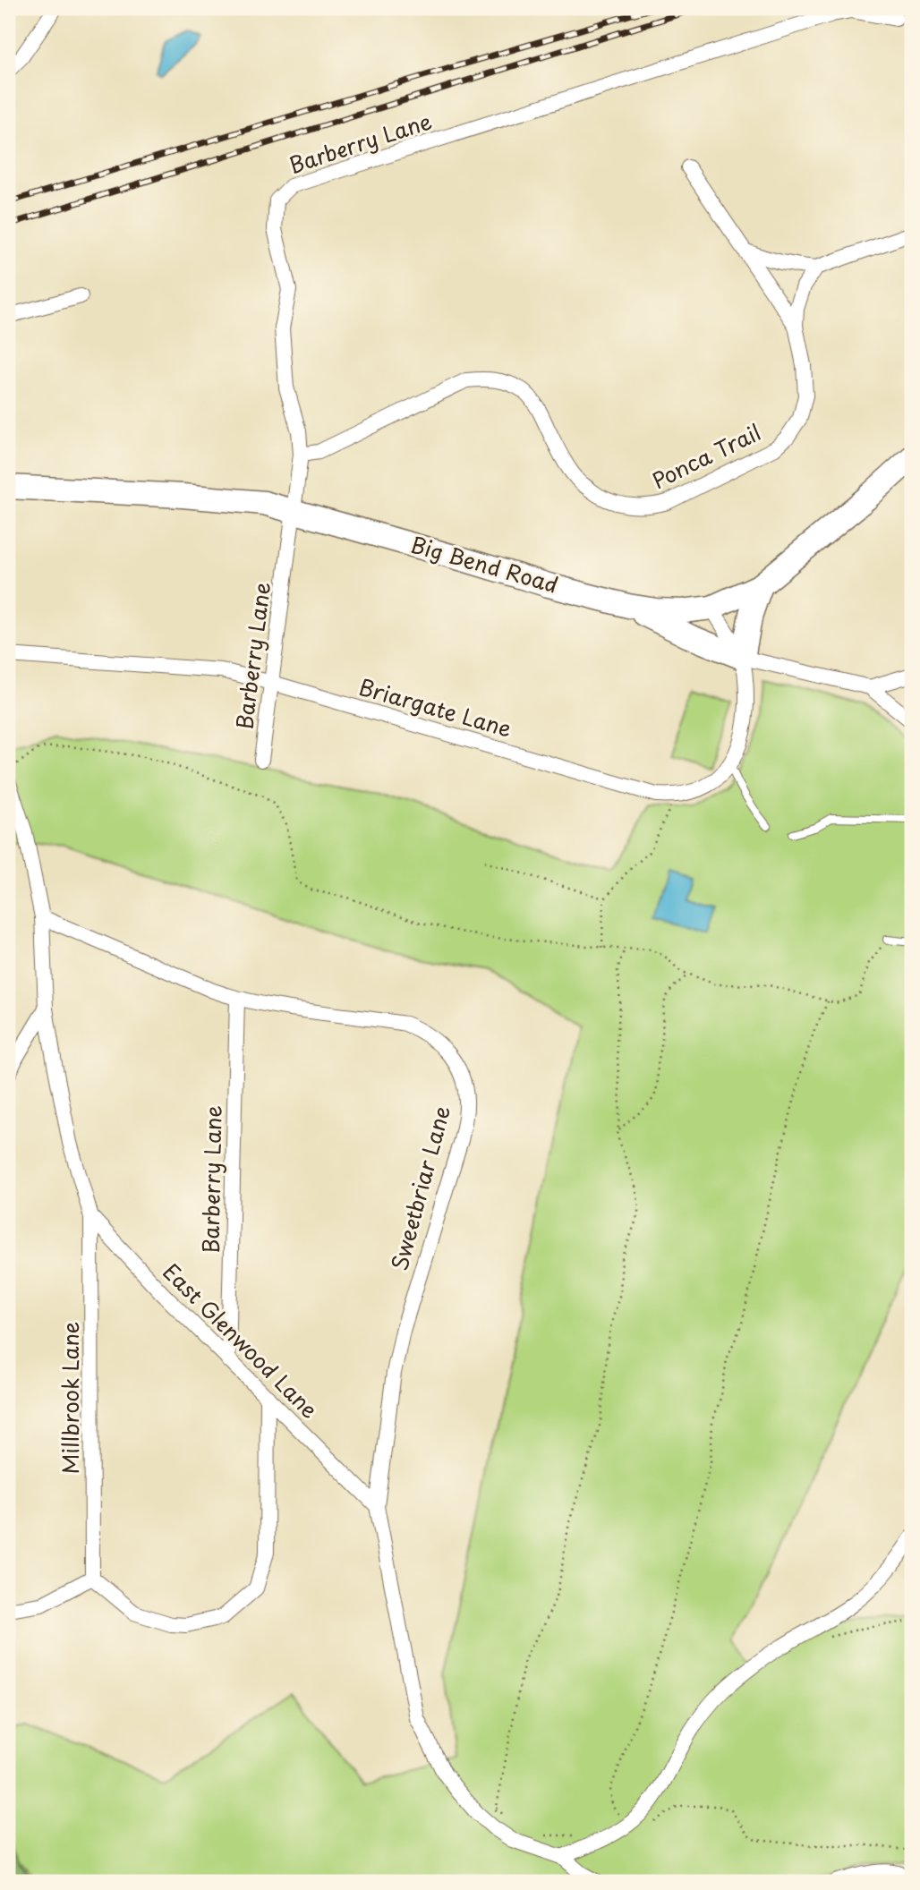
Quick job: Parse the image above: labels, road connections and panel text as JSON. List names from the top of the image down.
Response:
{
  "streets": {
    "main road": ["Big Bend Road"],
    "street": [
      "Barberry Lane",
      "Ponca Trail",
      "Briargate Lane",
      "Sweetbriar Lane",
      "East Glenwood Lane",
      "Millbrook Lane"
    ]
  },
  "crossings": [
    ["Barberry Lane", "Ponca Trail"],
    ["Barberry Lane", "Big Bend Road"],
    ["Barberry Lane", "Briargate Lane"],
    ["Barberry Lane", "Sweetbriar Lane"],
    ["Barberry Lane", "East Glenwood Lane"],
    ["Sweetbriar Lane", "East Glenwood Lane"],
    ["East Glenwood Lane", "Millbrook Lane"]
  ]
}
